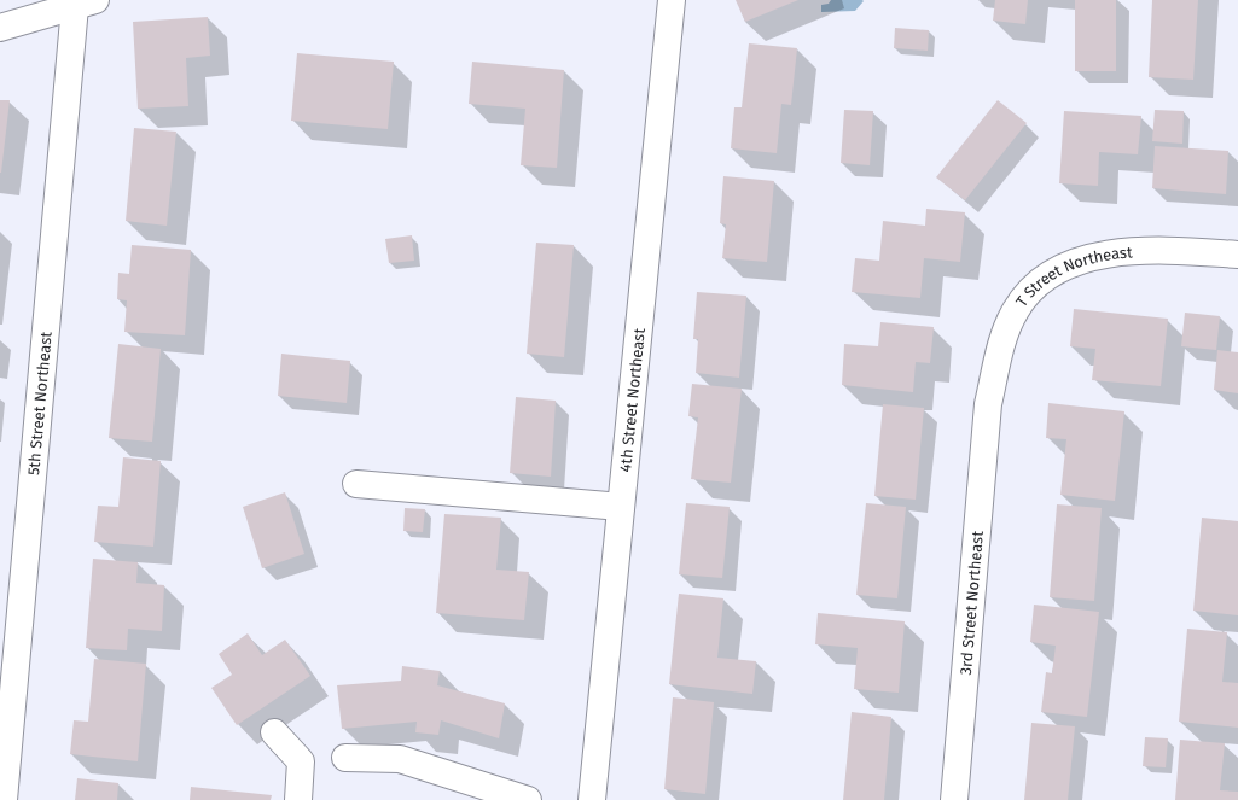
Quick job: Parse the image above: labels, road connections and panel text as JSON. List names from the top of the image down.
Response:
{
  "streets": {
    "street": [
      "T Street Northeast",
      "4th Street Northeast",
      "5th Street Northeast",
      "3rd Street Northeast"
    ]
  },
  "crossings": [
    ["T Street Northeast", "3rd Street Northeast"]
  ]
}
